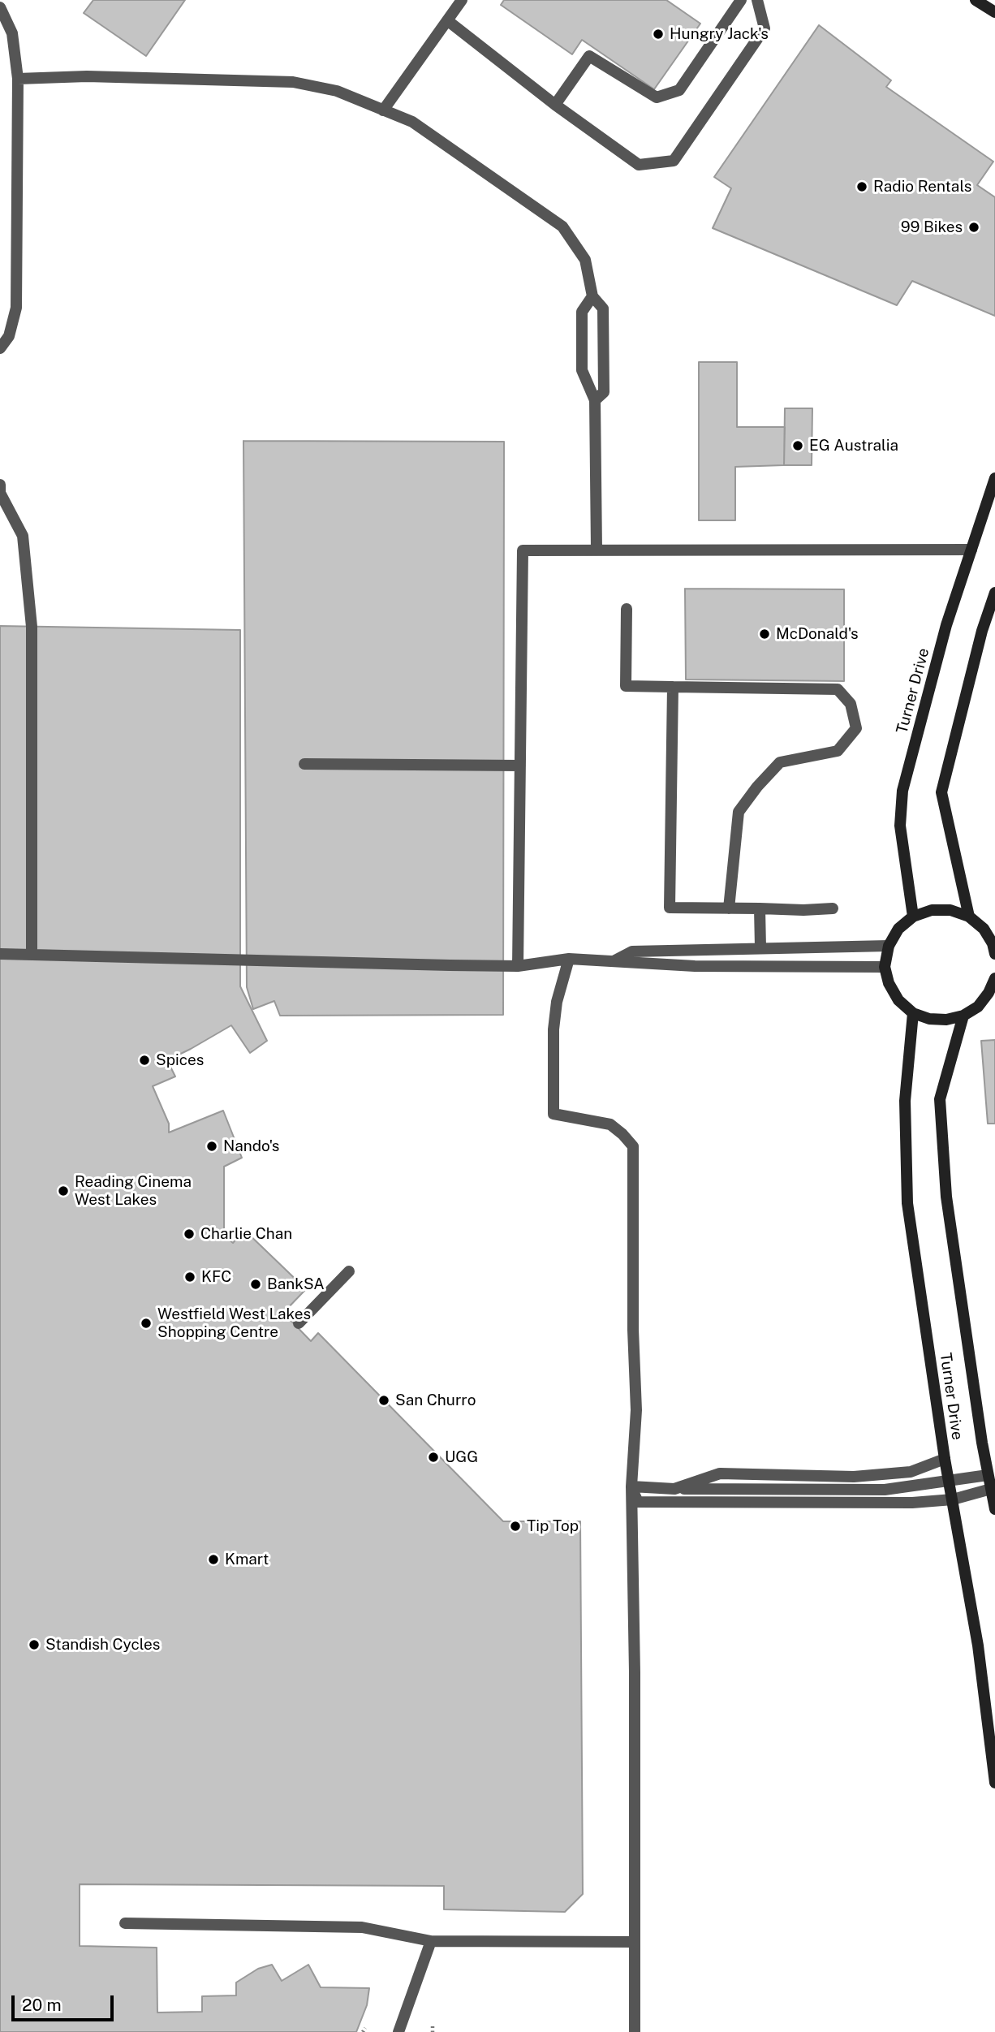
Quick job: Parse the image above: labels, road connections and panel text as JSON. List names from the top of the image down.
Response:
{
  "streets": {
    "street": ["Turner Drive"]
  },
  "places": [
    "Hungry Jack's",
    "Radio Rentals",
    "99 Bikes",
    "EG Australia",
    "McDonald's",
    "Spices",
    "Nando's",
    "Reading Cinema West Lakes",
    "Charlie Chan",
    "KFC",
    "BankSA",
    "Westfield West Lakes Shopping Centre",
    "San Churro",
    "UGG",
    "Tip Top",
    "Kmart",
    "Standish Cycles"
  ],
  "scale_bar": "20 m"
}
